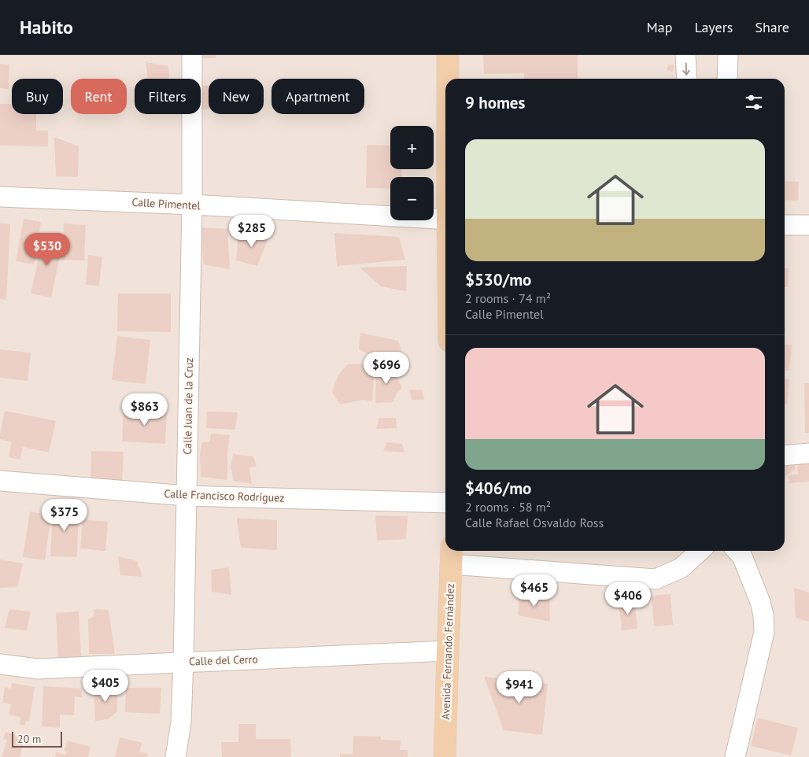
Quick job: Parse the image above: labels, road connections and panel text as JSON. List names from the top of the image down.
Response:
{
  "streets": {
    "main road": ["Avenida Fernando Fernández"],
    "street": [
      "Calle Pimentel",
      "Calle Juan de la Cruz",
      "Calle Francisco Rodríguez",
      "Calle del Cerro"
    ]
  },
  "crossings": [
    ["Calle Pimentel", "Calle Juan de la Cruz"],
    ["Calle Juan de la Cruz", "Calle Francisco Rodríguez"],
    ["Calle Juan de la Cruz", "Calle del Cerro"],
    ["Avenida Fernando Fernández", "Calle del Cerro"]
  ],
  "scale_bar": "20 m",
  "page": {
    "header": "Habito",
    "nav": ["Map", "Layers", "Share"],
    "chip": [
      "Buy",
      "Rent",
      "Filters",
      "New",
      "Apartment"
    ],
    "heading": "9 homes",
    "map_buttons": ["+", "−"],
    "list": [
      {
        "name": "$530/mo",
        "note": "2 rooms · 74 m² · Calle Pimentel"
      },
      {
        "name": "$406/mo",
        "note": "2 rooms · 58 m² · Calle Rafael Osvaldo Ross"
      }
    ],
    "price": [
      "$285",
      "$530",
      "$696",
      "$863",
      "$375",
      "$465",
      "$406",
      "$405",
      "$941"
    ],
    "scale": "20 m"
  }
}
